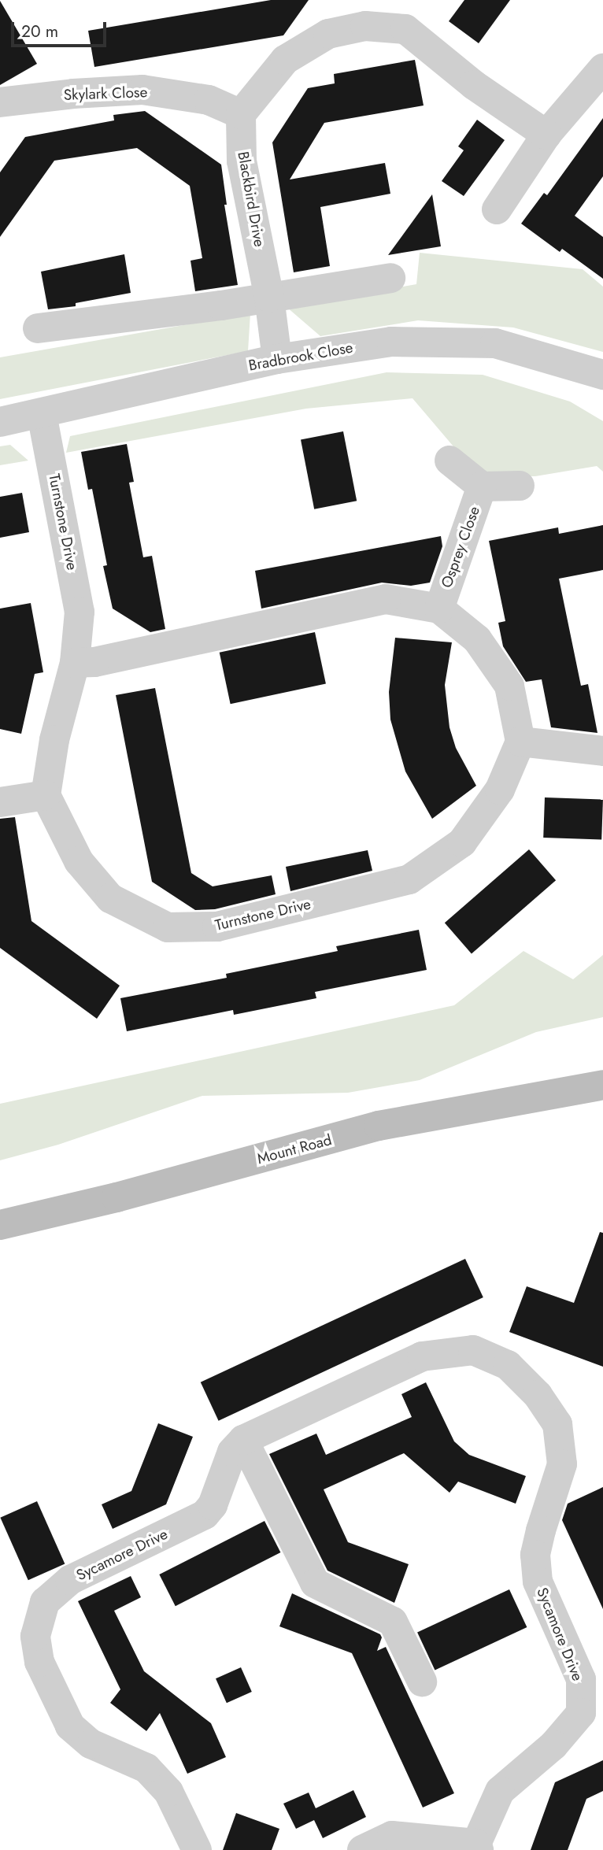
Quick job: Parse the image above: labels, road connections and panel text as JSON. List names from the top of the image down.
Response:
{
  "streets": {
    "street": [
      "Skylark Close",
      "Blackbird Drive",
      "Bradbrook Close",
      "Turnstone Drive",
      "Osprey Close",
      "Mount Road",
      "Sycamore Drive"
    ]
  },
  "crossings": [
    ["Skylark Close", "Blackbird Drive"],
    ["Blackbird Drive", "Bradbrook Close"],
    ["Bradbrook Close", "Turnstone Drive"]
  ],
  "scale_bar": "20 m"
}
